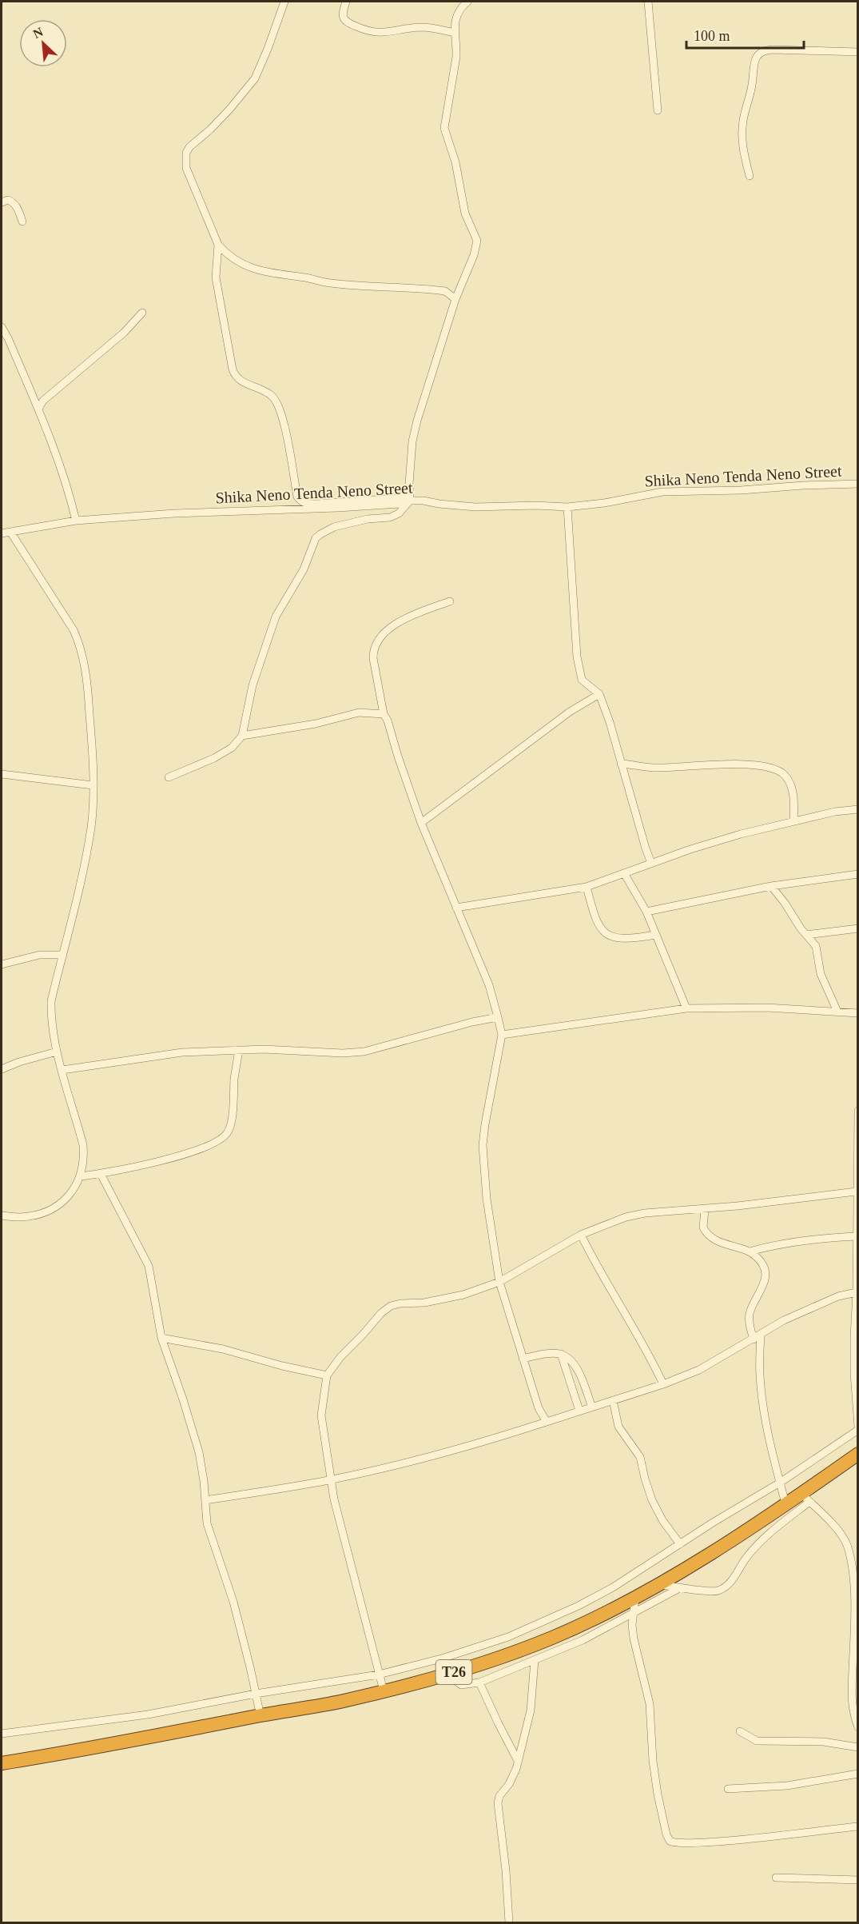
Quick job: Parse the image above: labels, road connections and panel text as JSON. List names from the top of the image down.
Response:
{
  "streets": {
    "highway": ["T26"],
    "street": ["Shika Neno Tenda Neno Street"]
  },
  "scale_bar": "100 m",
  "north": "top left"
}
